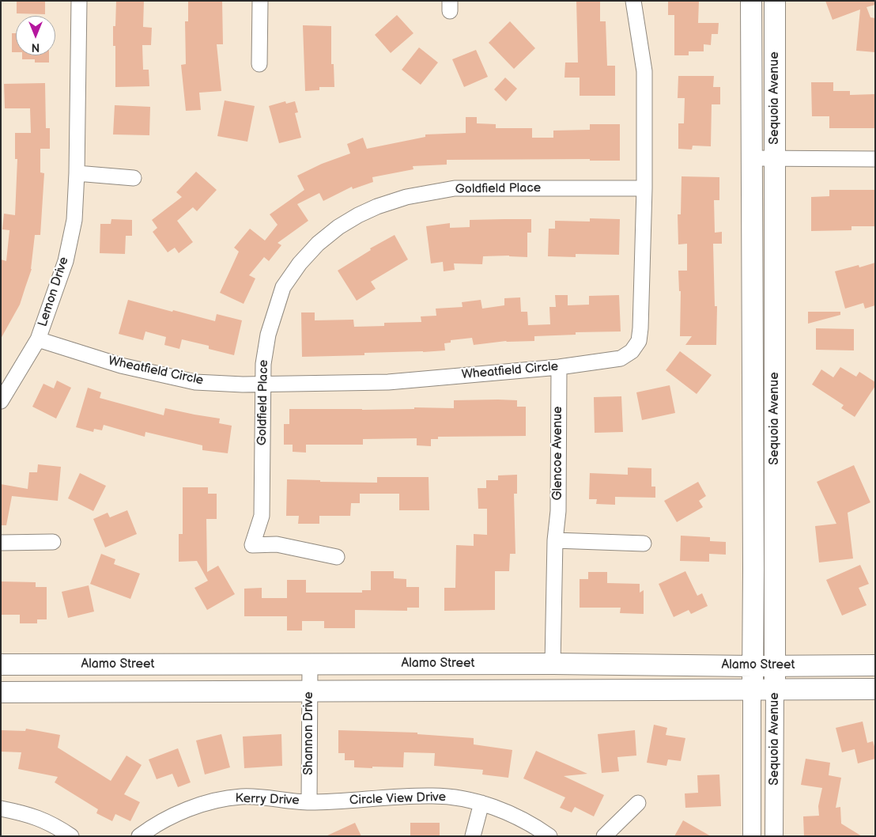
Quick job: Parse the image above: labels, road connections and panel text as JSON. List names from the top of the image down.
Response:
{
  "streets": {
    "main road": ["Sequoia Avenue", "Alamo Street"],
    "street": [
      "Goldfield Place",
      "Lemon Drive",
      "Wheatfield Circle",
      "Glencoe Avenue",
      "Shannon Drive",
      "Circle View Drive",
      "Kerry Drive"
    ]
  },
  "crossings": [
    ["Sequoia Avenue", "Alamo Street"],
    ["Goldfield Place", "Wheatfield Circle"],
    ["Lemon Drive", "Wheatfield Circle"],
    ["Wheatfield Circle", "Glencoe Avenue"],
    ["Glencoe Avenue", "Alamo Street"],
    ["Alamo Street", "Shannon Drive"],
    ["Shannon Drive", "Circle View Drive"],
    ["Shannon Drive", "Kerry Drive"],
    ["Circle View Drive", "Kerry Drive"]
  ],
  "north": "bottom"
}
